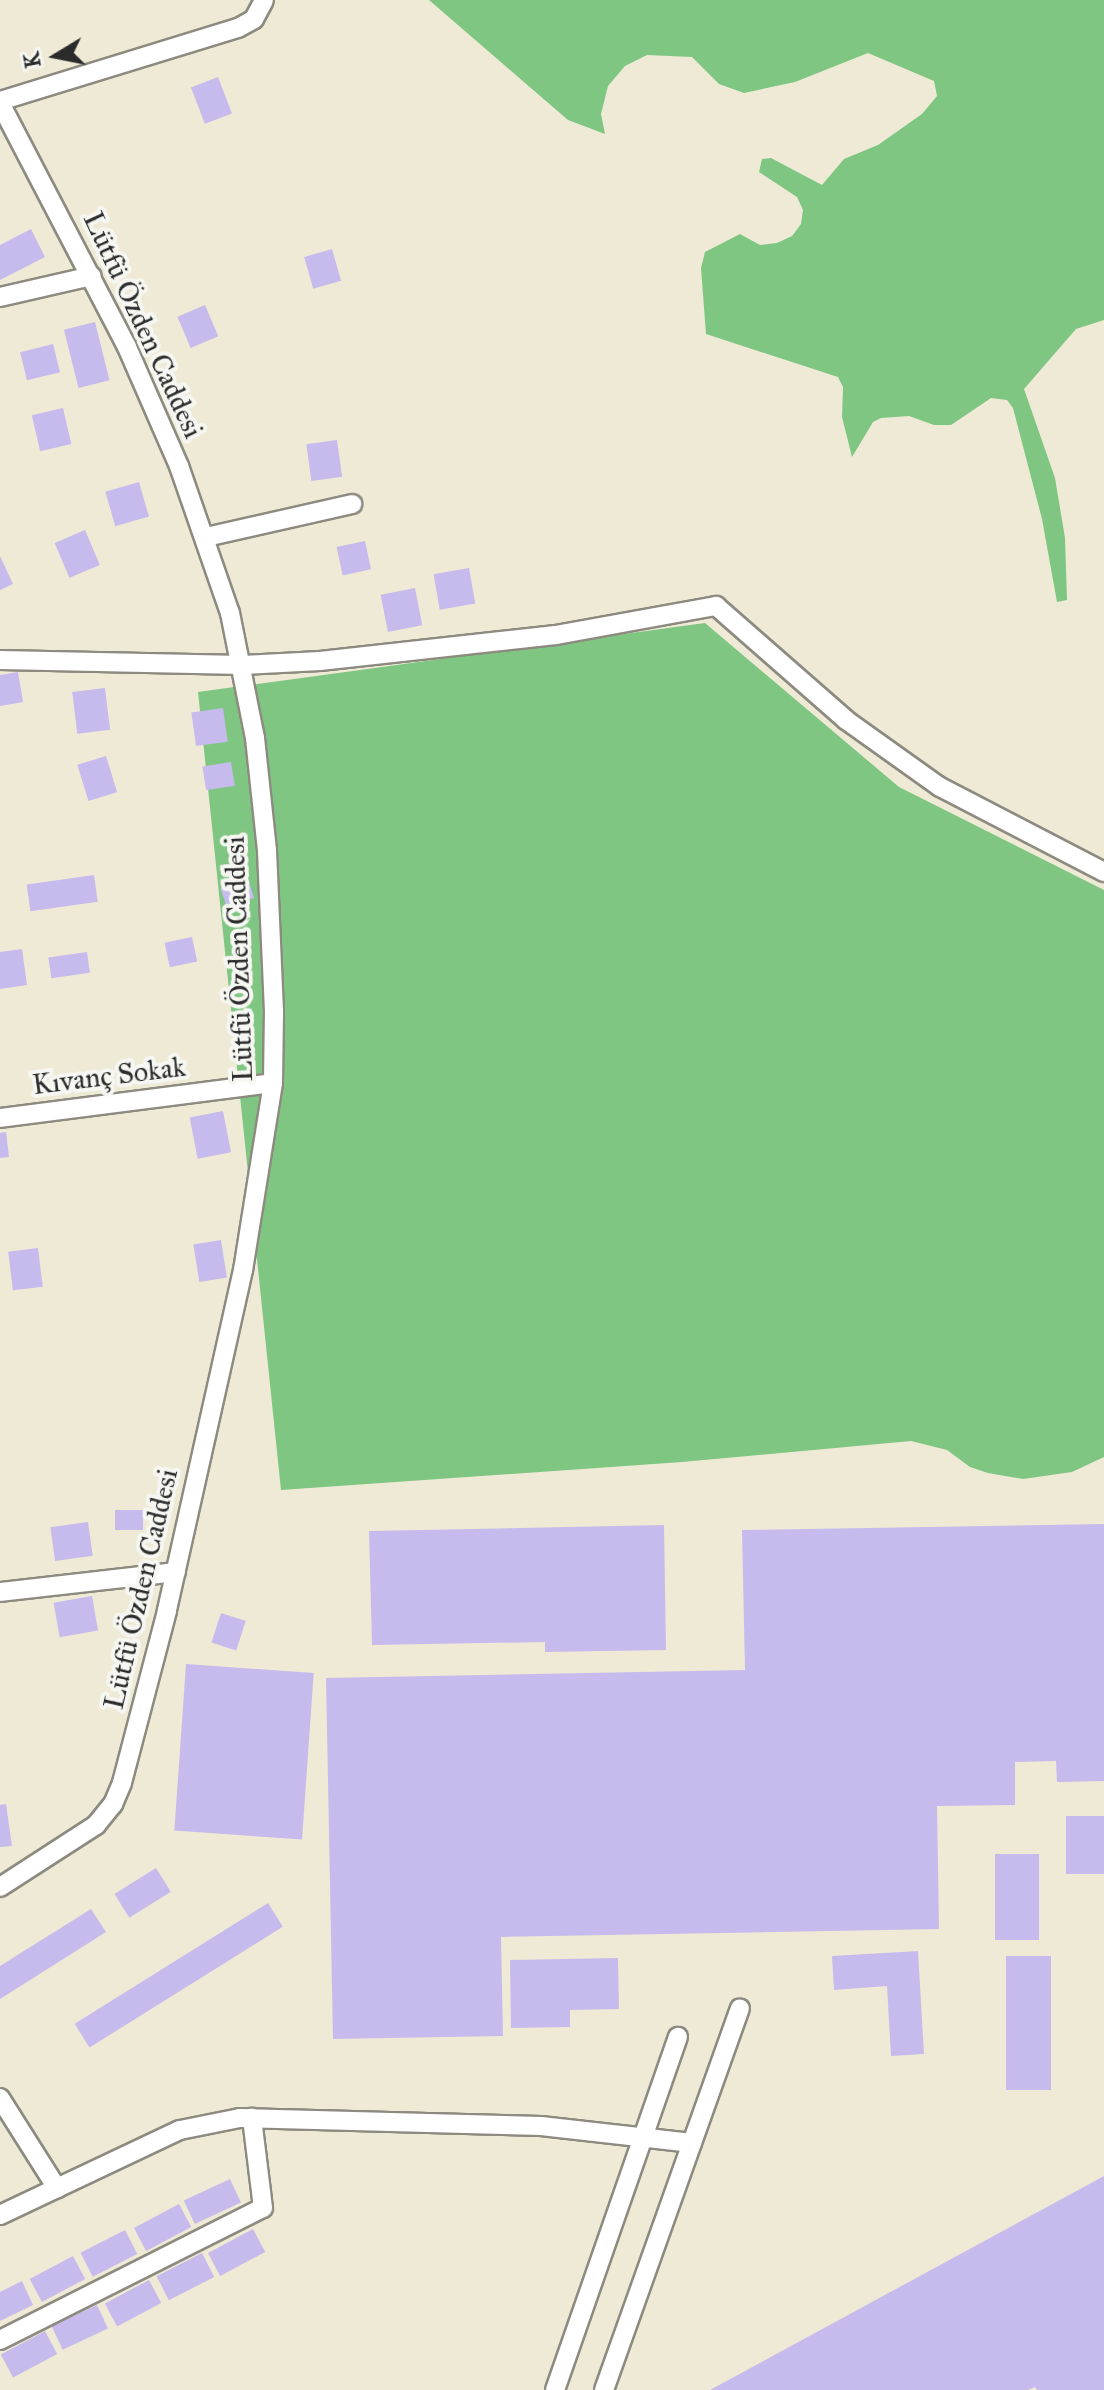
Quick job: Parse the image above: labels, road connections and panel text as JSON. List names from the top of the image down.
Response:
{
  "streets": {
    "street": ["Lütfü Özden Caddesi", "Kıvanç Sokak"]
  },
  "crossings": [
    ["Lütfü Özden Caddesi", "Kıvanç Sokak"]
  ],
  "north": "left"
}
